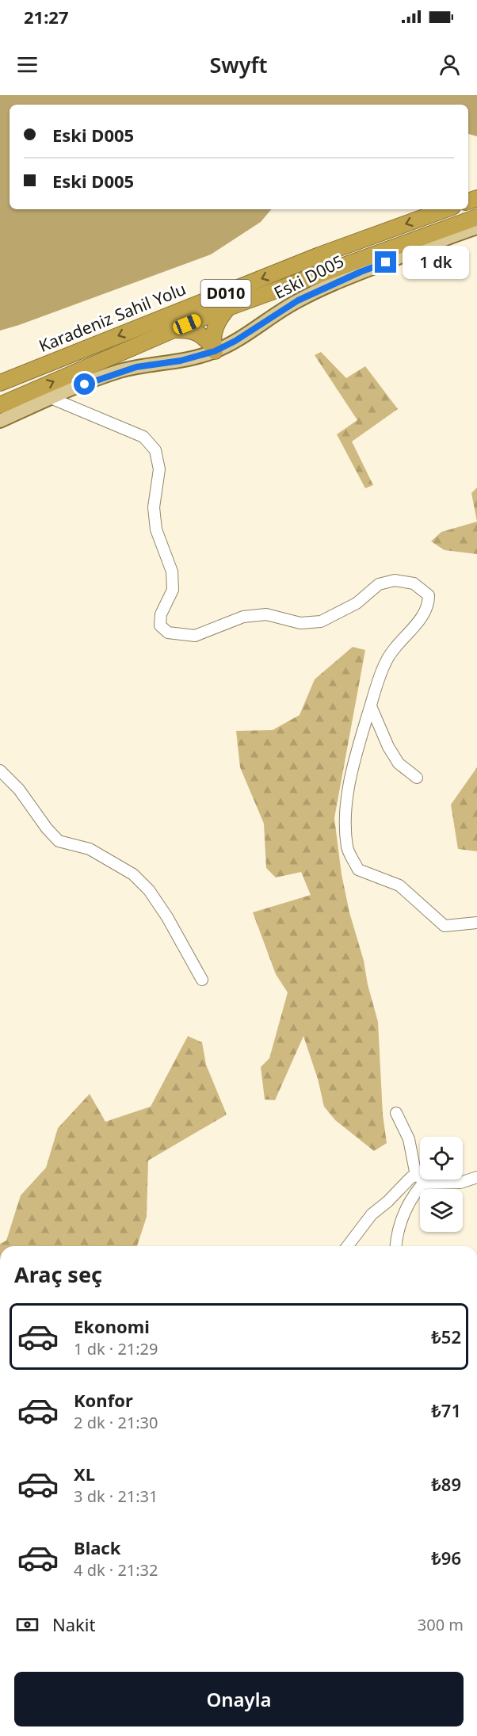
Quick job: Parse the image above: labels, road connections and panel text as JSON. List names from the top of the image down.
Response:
{
  "streets": {
    "highway": ["D010", "Karadeniz Sahil Yolu"],
    "main road": ["Eski D005"]
  },
  "page": {
    "status": "21:27",
    "header": "Swyft",
    "banner": ["Eski D005", "Eski D005"],
    "bubble": "1 dk",
    "heading": "Araç seç",
    "list": [
      {
        "name": "Ekonomi",
        "note": "1 dk · 21:29",
        "value": "₺52"
      },
      {
        "name": "Konfor",
        "note": "2 dk · 21:30",
        "value": "₺71"
      },
      {
        "name": "XL",
        "note": "3 dk · 21:31",
        "value": "₺89"
      },
      {
        "name": "Black",
        "note": "4 dk · 21:32",
        "value": "₺96"
      }
    ],
    "pay": ["Nakit", "300 m"],
    "buttons": "Onayla"
  }
}
